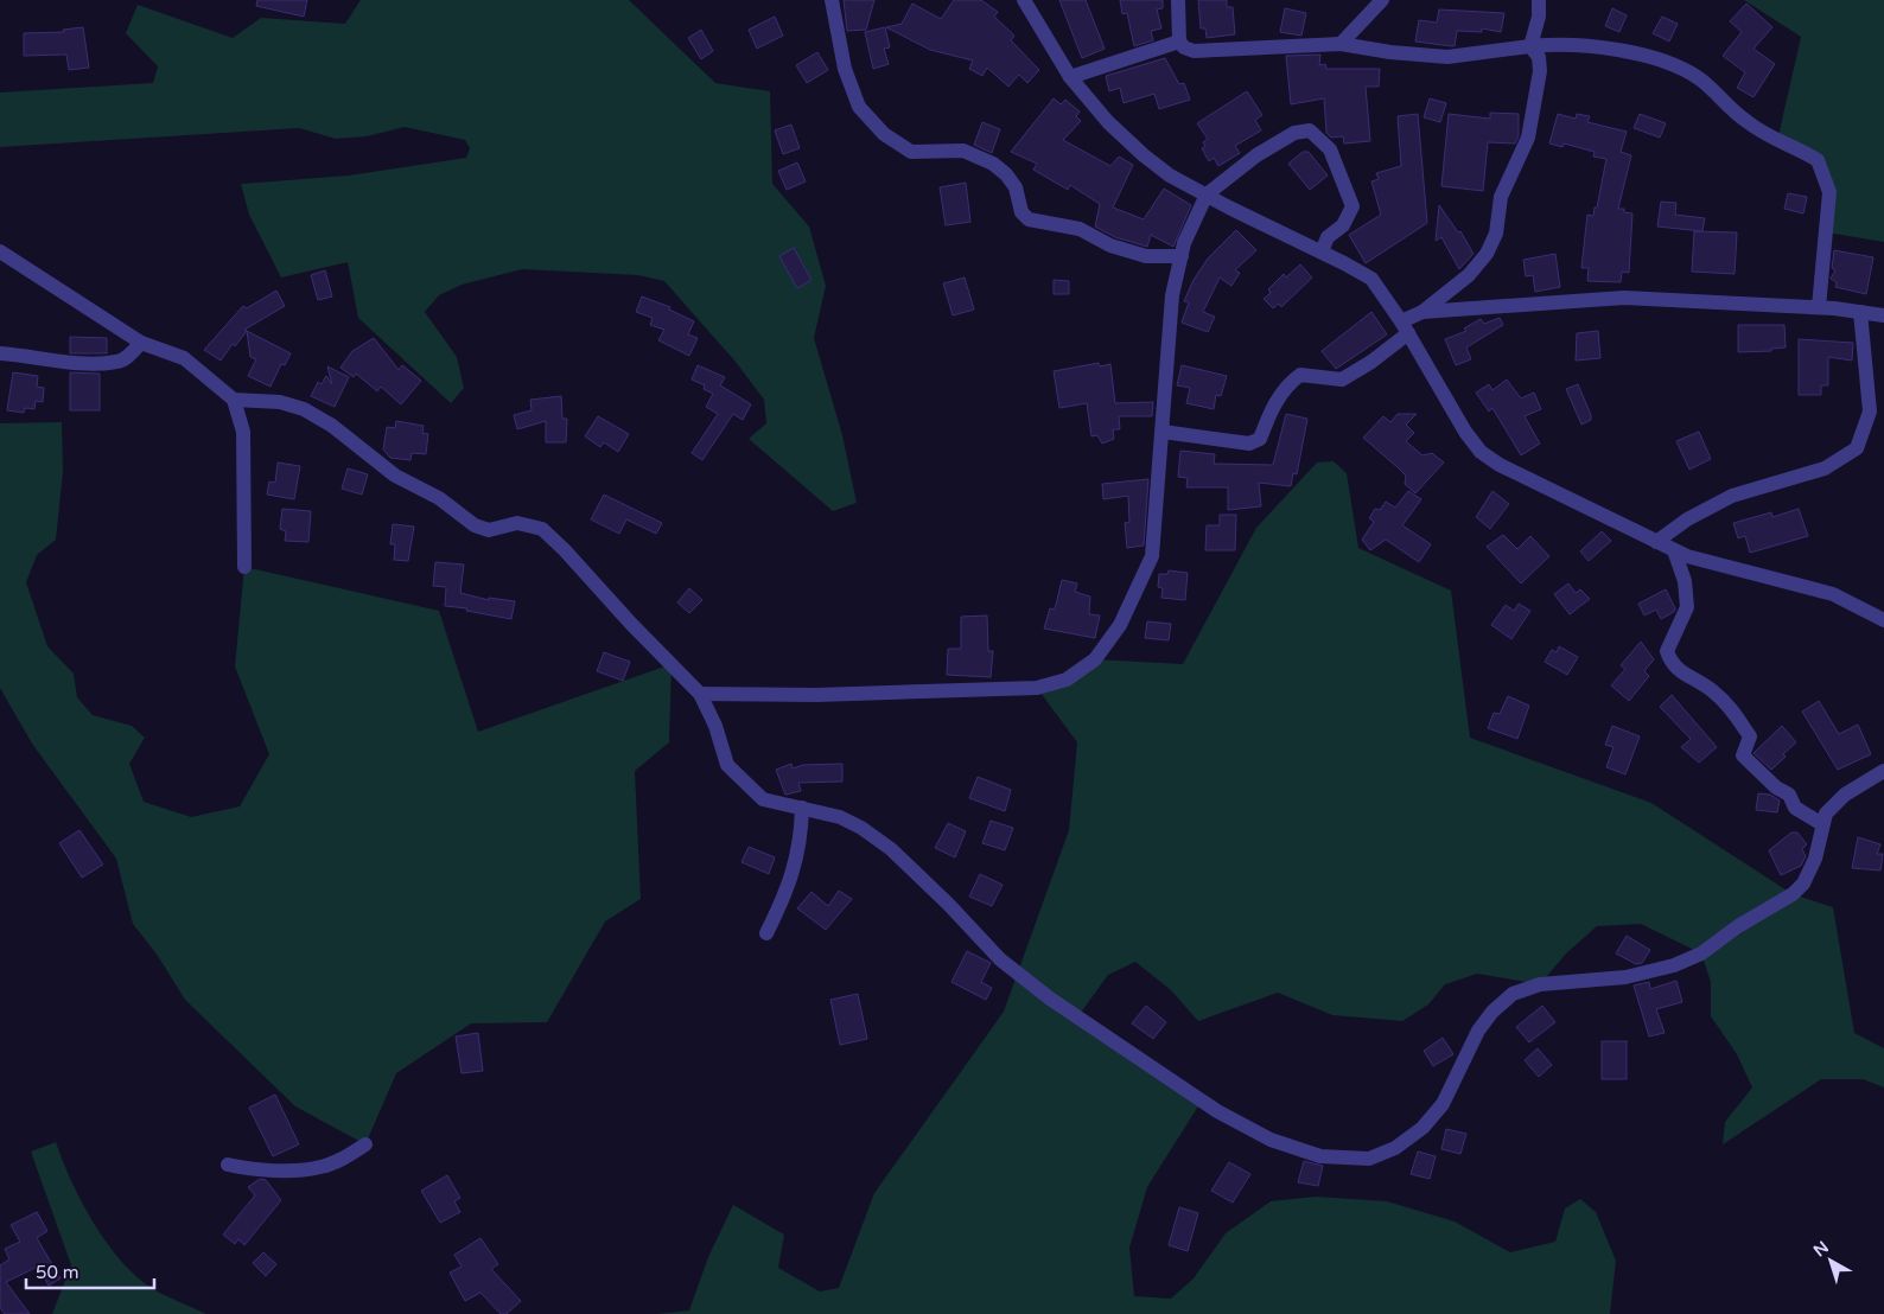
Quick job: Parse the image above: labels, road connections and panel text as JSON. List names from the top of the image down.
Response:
{
  "scale_bar": "50 m",
  "north": "top left"
}
